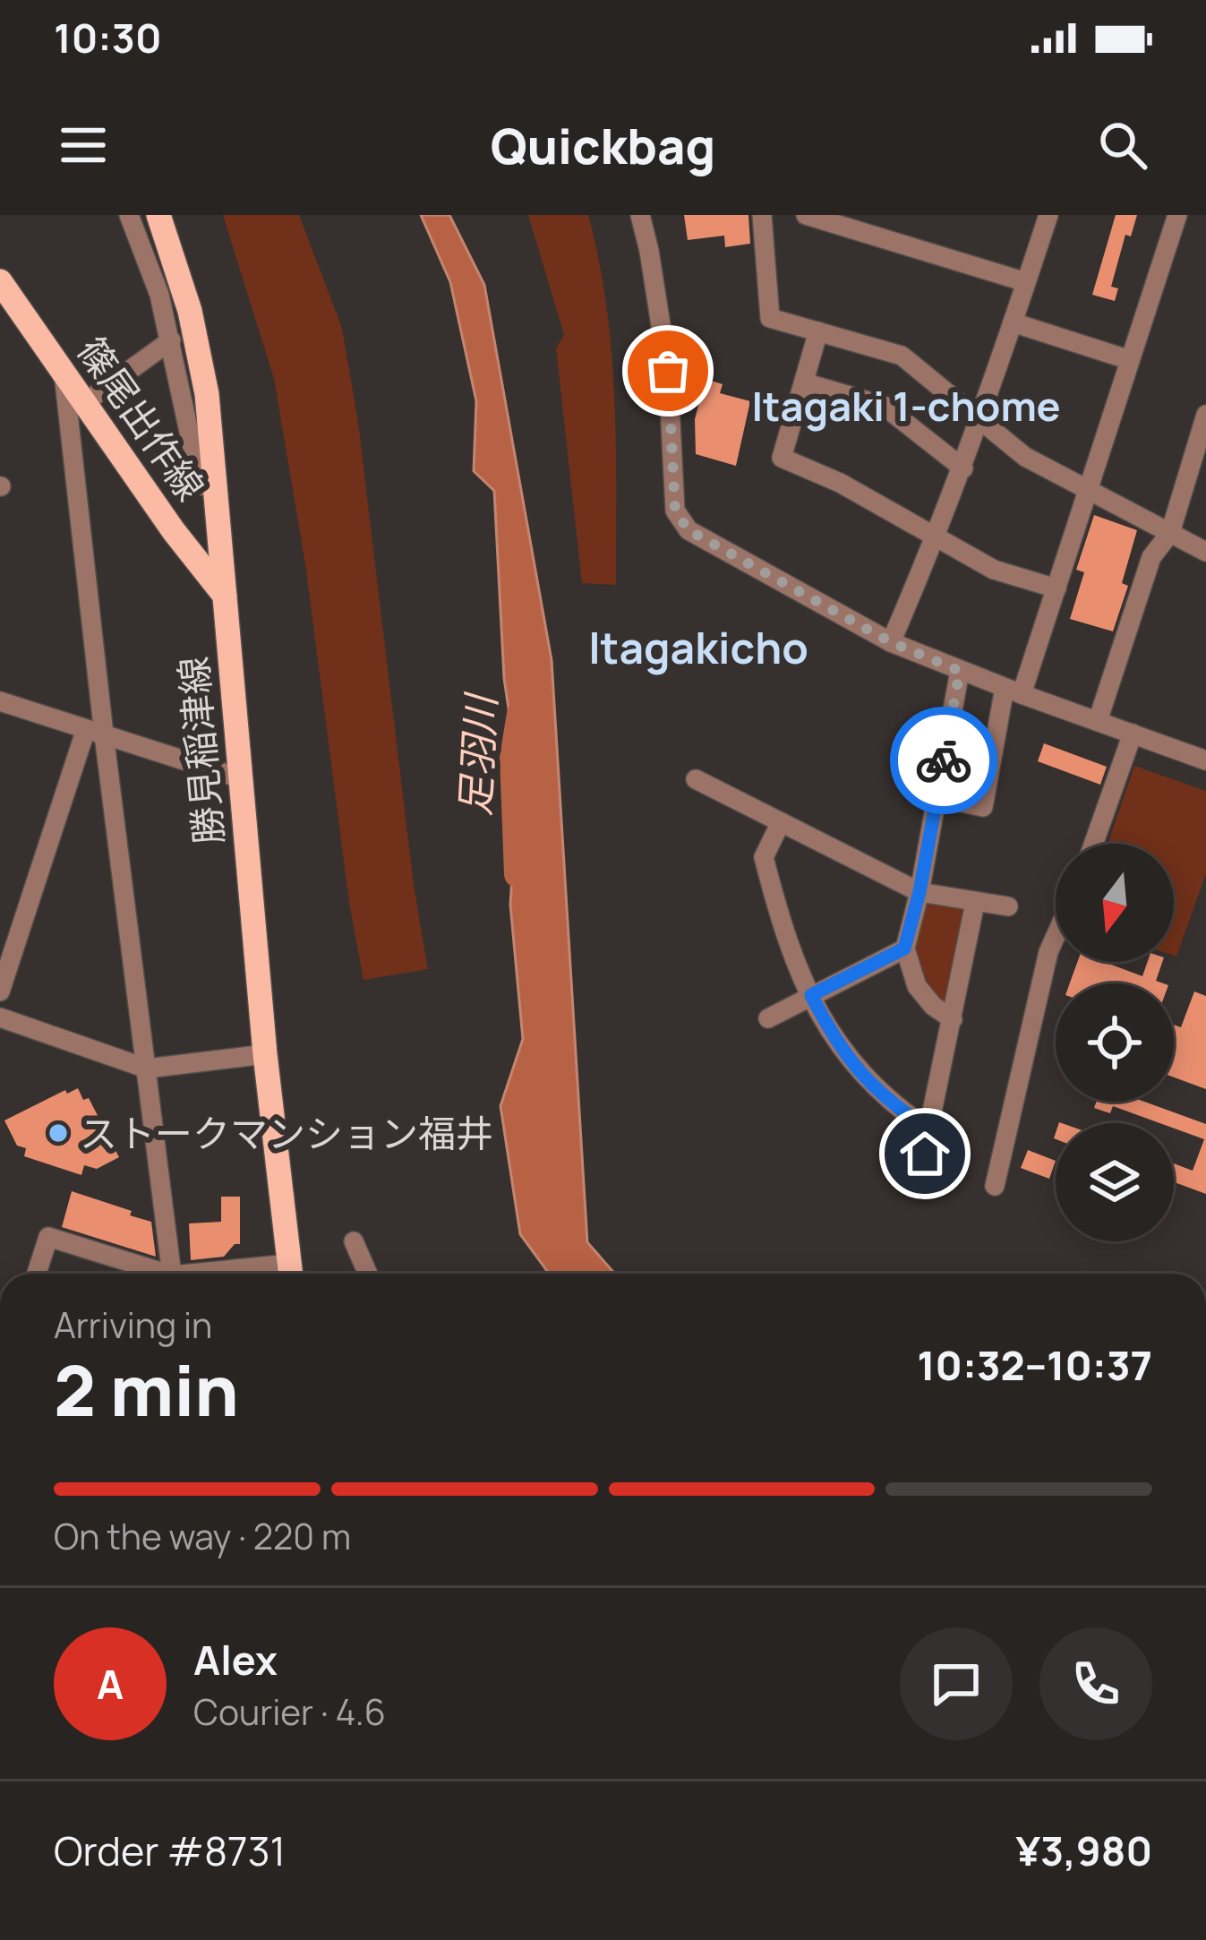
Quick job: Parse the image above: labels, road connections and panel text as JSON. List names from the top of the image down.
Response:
{
  "streets": {
    "main road": ["篠尾出作線", "勝見稲津線"]
  },
  "crossings": [
    ["篠尾出作線", "勝見稲津線"]
  ],
  "districts": ["Itagaki 1-chome", "Itagakicho"],
  "water": ["足羽川"],
  "places": ["ストークマンション福井"],
  "north": "bottom",
  "page": {
    "status": "10:30",
    "header": "Quickbag",
    "heading": ["2 min", "Arriving in", "10:32–10:37"],
    "panel": [
      "Alex",
      "Courier · 4.6",
      "Order #8731",
      "¥3,980"
    ],
    "bar": "On the way · 220 m",
    "round": "A"
  }
}
